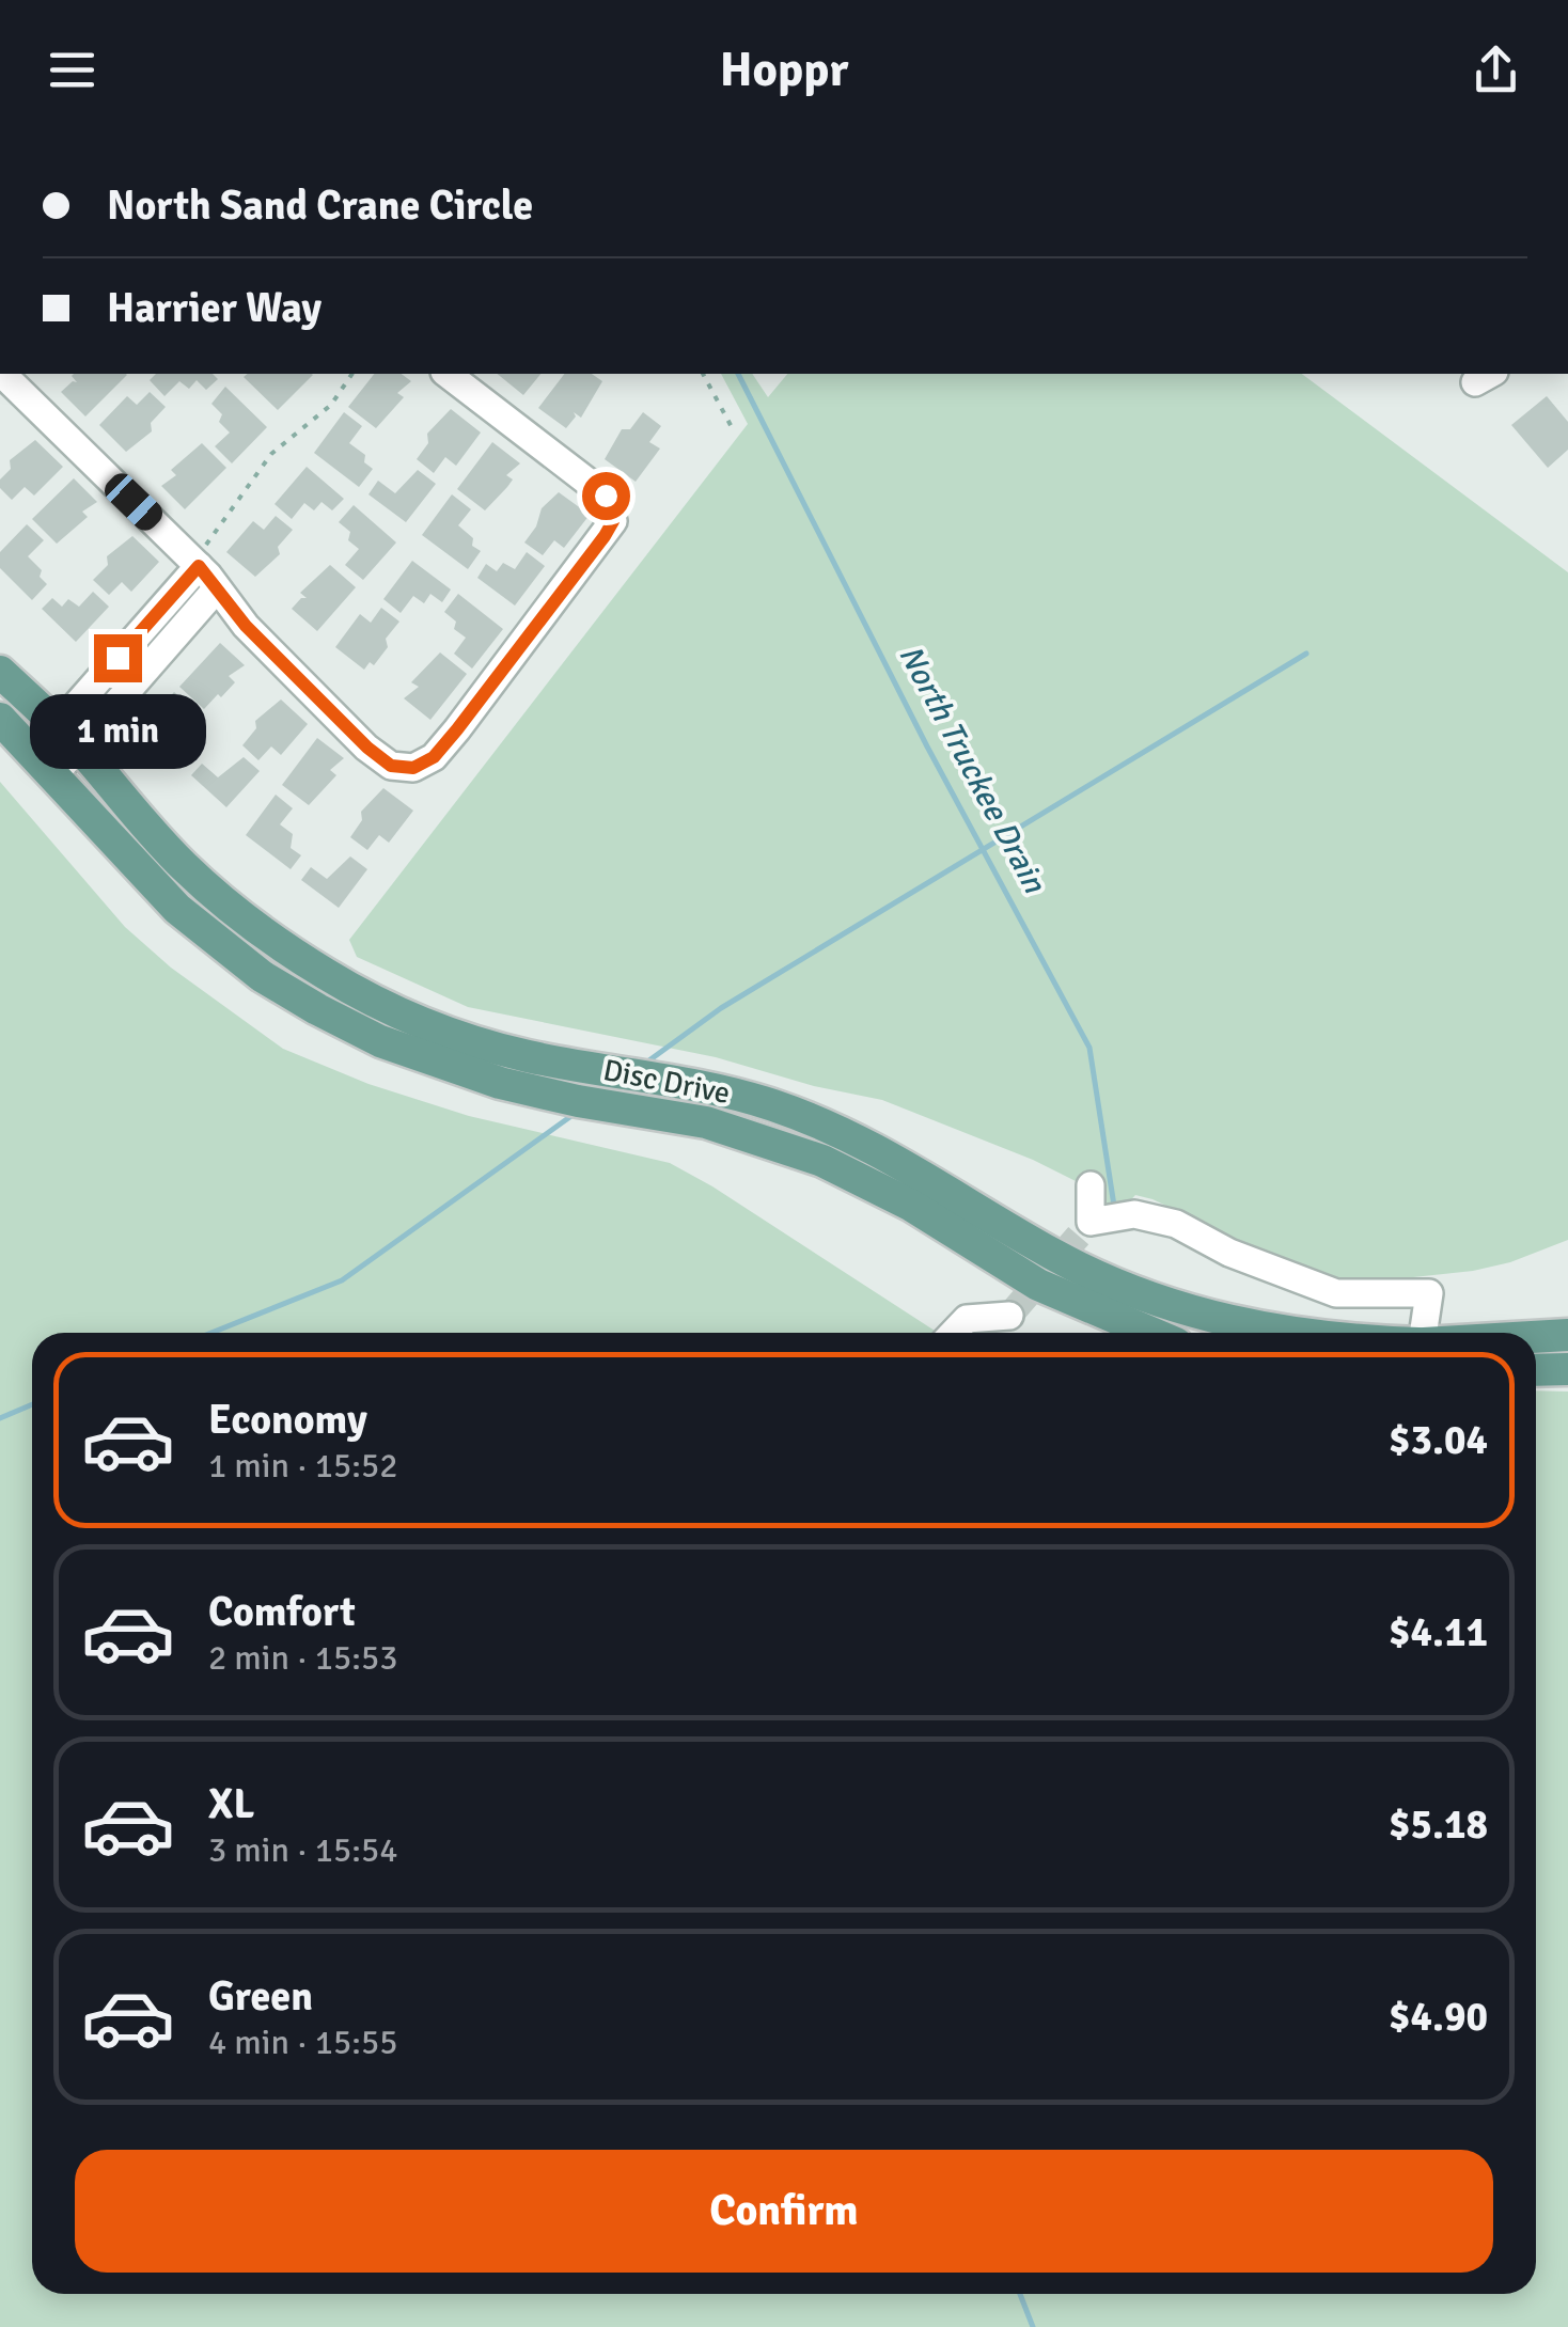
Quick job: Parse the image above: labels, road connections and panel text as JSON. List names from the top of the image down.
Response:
{
  "streets": {
    "main road": ["Disc Drive"]
  },
  "water": ["North Truckee Drain"],
  "page": {
    "header": "Hoppr",
    "banner": ["North Sand Crane Circle", "Harrier Way"],
    "bubble": "1 min",
    "list": [
      {
        "name": "Economy",
        "note": "1 min · 15:52",
        "value": "$3.04"
      },
      {
        "name": "Comfort",
        "note": "2 min · 15:53",
        "value": "$4.11"
      },
      {
        "name": "XL",
        "note": "3 min · 15:54",
        "value": "$5.18"
      },
      {
        "name": "Green",
        "note": "4 min · 15:55",
        "value": "$4.90"
      }
    ],
    "buttons": "Confirm"
  }
}
